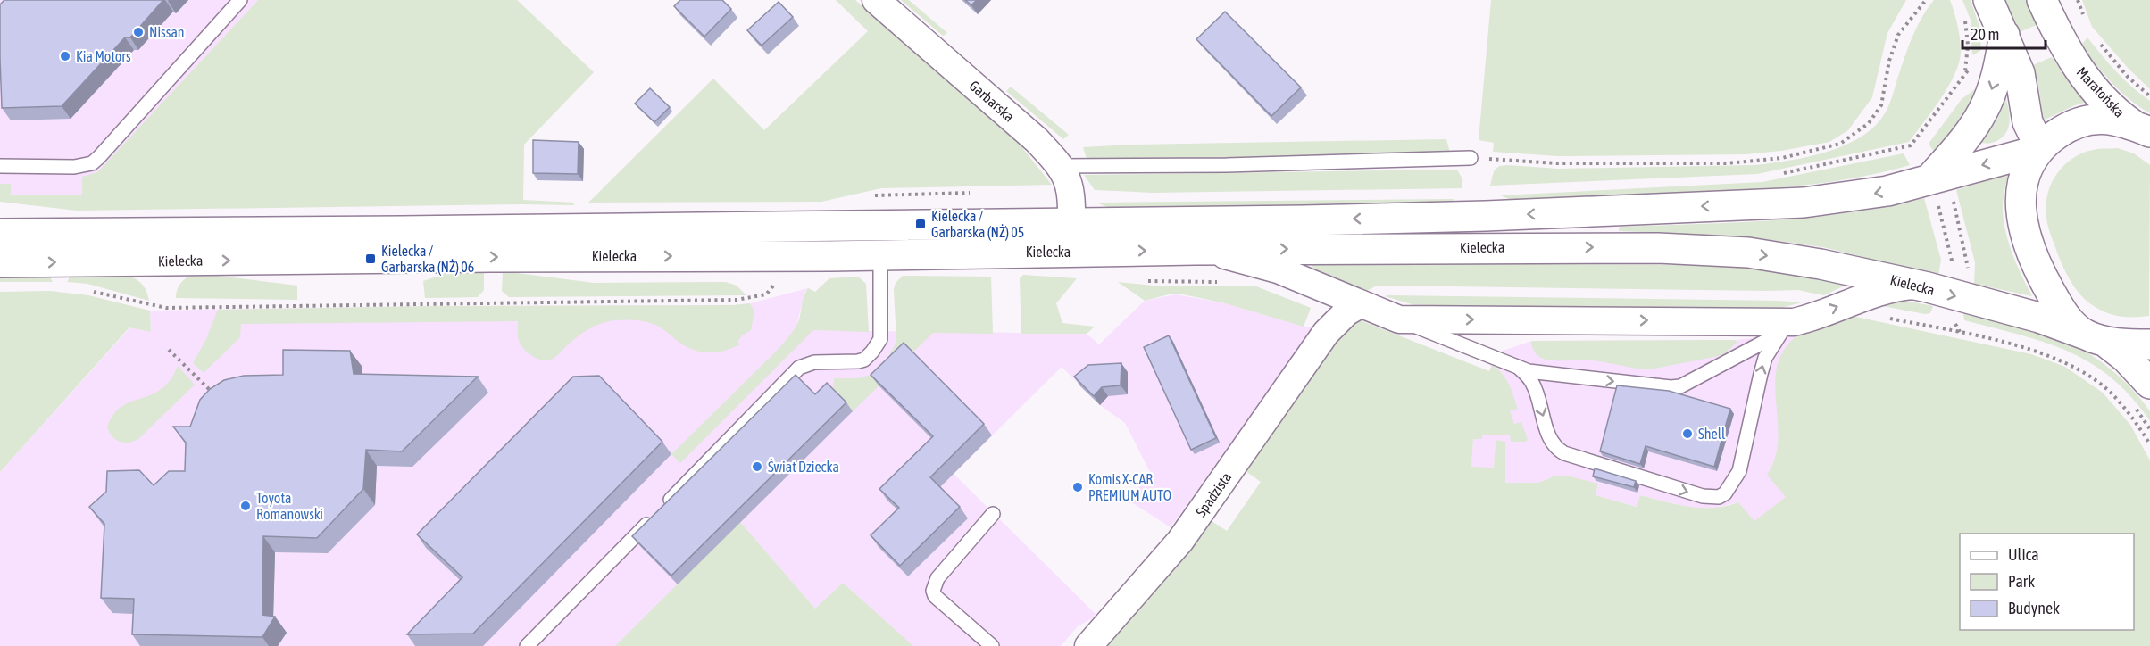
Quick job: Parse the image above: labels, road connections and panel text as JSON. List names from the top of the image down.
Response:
{
  "streets": {
    "main road": ["Maratońska", "Kielecka"],
    "street": ["Garbarska", "Spadzista"]
  },
  "crossings": [
    ["Garbarska", "Kielecka"]
  ],
  "places": {
    "other": [
      "Nissan",
      "Kia Motors",
      "Shell",
      "Świat Dziecka",
      "Komis X-CAR PREMIUM AUTO",
      "Toyota Romanowski"
    ],
    "transit": ["Kielecka / Garbarska (NŻ) 05", "Kielecka / Garbarska (NŻ) 06"]
  },
  "legend": ["Ulica", "Park", "Budynek"],
  "scale_bar": "20 m"
}
